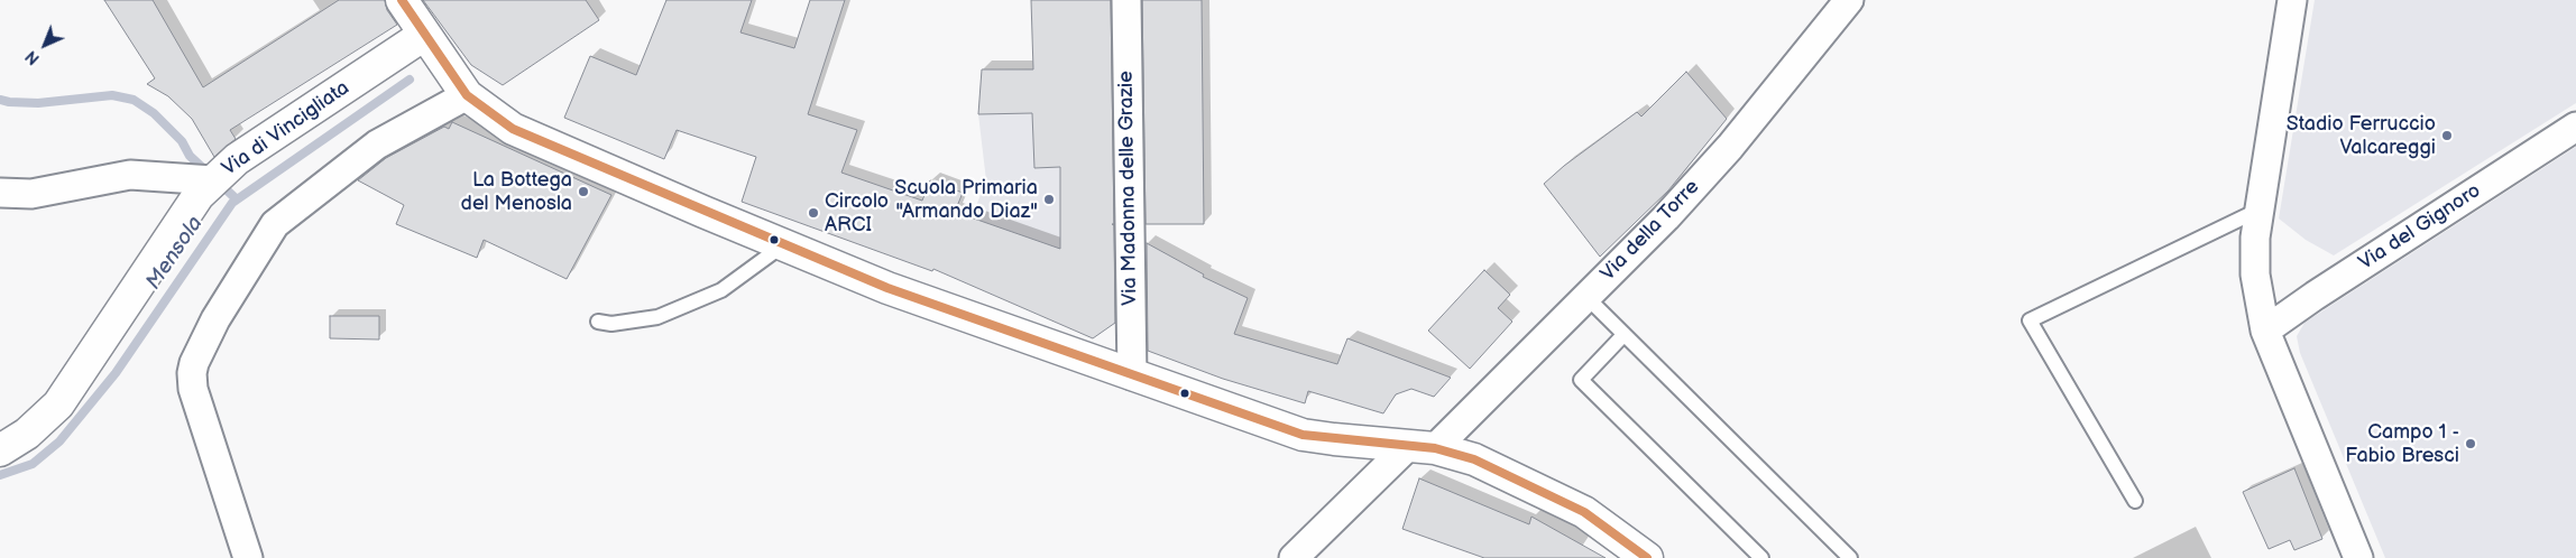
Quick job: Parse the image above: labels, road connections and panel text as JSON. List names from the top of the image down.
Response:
{
  "streets": {
    "street": [
      "Via di Vincigliata",
      "Via Madonna delle Grazie",
      "Via del Gignoro",
      "Via della Torre"
    ]
  },
  "water": ["Mensola"],
  "places": [
    "Stadio Ferruccio Valcareggi",
    "La Bottega del Menosla",
    "Scuola Primaria \"Armando Diaz\"",
    "Circolo ARCI",
    "Campo 1 - Fabio Bresci"
  ],
  "north": "bottom left"
}
